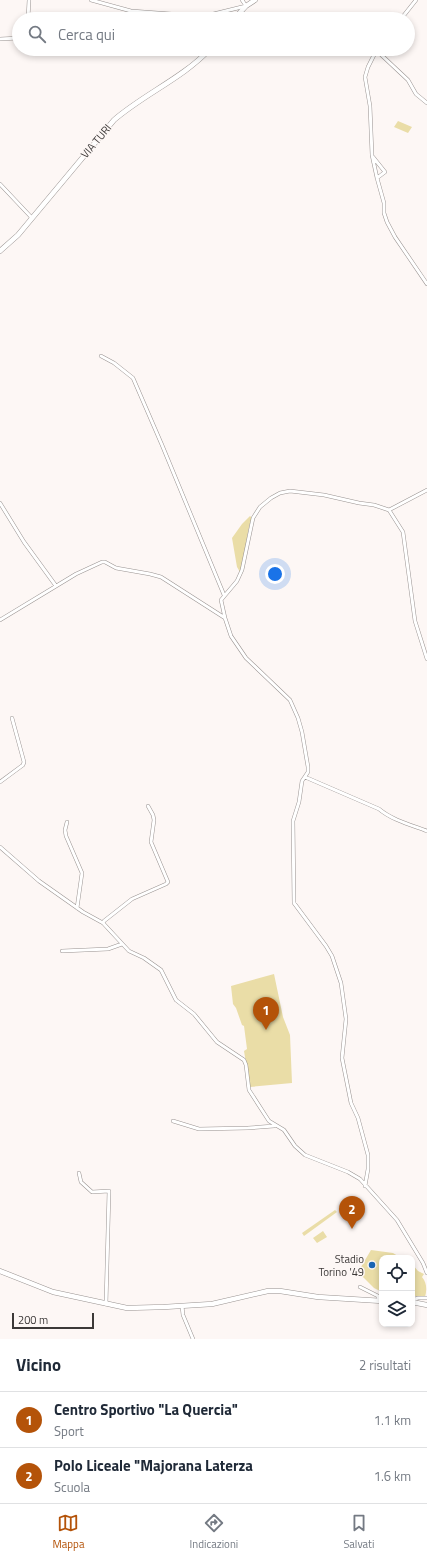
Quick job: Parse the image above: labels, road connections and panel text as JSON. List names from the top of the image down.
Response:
{
  "streets": {
    "main road": ["VIA TURI"]
  },
  "places": ["Stadio Torino '49"],
  "scale_bar": "200 m",
  "page": {
    "search": "Cerca qui",
    "pins": ["1", "2"],
    "scale": "200 m",
    "heading": ["Vicino", "2 risultati"],
    "list": [
      {
        "mark": "1",
        "name": "Centro Sportivo \"La Quercia\"",
        "note": "Sport",
        "value": "1.1 km"
      },
      {
        "mark": "2",
        "name": "Polo Liceale \"Majorana Laterza",
        "note": "Scuola",
        "value": "1.6 km"
      }
    ],
    "nav": ["Mappa", "Indicazioni", "Salvati"]
  }
}
